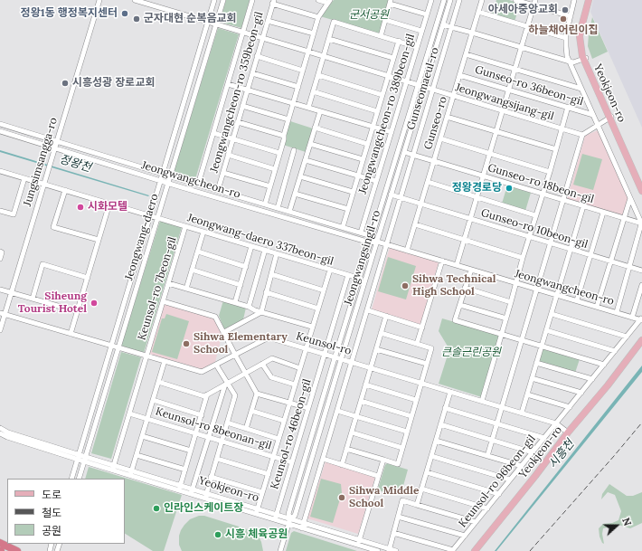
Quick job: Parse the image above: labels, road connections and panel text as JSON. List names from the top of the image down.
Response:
{
  "streets": {
    "main road": ["Yeokjeon-ro"],
    "street": [
      "Gunseo-ro 36beon-gil",
      "Gunseomaeul-ro",
      "Jeongwangcheon-ro 359beon-gil",
      "Jeongwangsijang-gil",
      "Jeongwangcheon-ro 389beon-gil",
      "Gunseo-ro",
      "Jungsimsangga-ro",
      "Jeongwangcheon-ro",
      "Gunseo-ro 18beon-gil",
      "Gunseo-ro 10beon-gil",
      "Jeongwang-daero",
      "Jeongwang-daero 337beon-gil",
      "Jeongwangsingil-ro",
      "Keunsol-ro 7beon-gil",
      "Keunsol-ro",
      "Keunsol-ro 8beonan-gil",
      "Keunsol-ro 46beon-gil",
      "Keunsol-ro 96beon-gil"
    ]
  },
  "crossings": [
    ["Gunseo-ro 36beon-gil", "Gunseo-ro"],
    ["Gunseomaeul-ro", "Yeokjeon-ro"],
    ["Gunseomaeul-ro", "Jeongwangsijang-gil"],
    ["Gunseomaeul-ro", "Jeongwangcheon-ro"],
    ["Gunseomaeul-ro", "Keunsol-ro"],
    ["Jeongwangcheon-ro 359beon-gil", "Jeongwangsijang-gil"],
    ["Jeongwangcheon-ro 359beon-gil", "Jeongwangcheon-ro"],
    ["Yeokjeon-ro", "Jeongwang-daero"],
    ["Yeokjeon-ro", "Jeongwangsingil-ro"],
    ["Yeokjeon-ro", "Keunsol-ro 7beon-gil"],
    ["Yeokjeon-ro", "Keunsol-ro"],
    ["Yeokjeon-ro", "Keunsol-ro 46beon-gil"],
    ["Jeongwangsijang-gil", "Jeongwangcheon-ro 389beon-gil"],
    ["Jeongwangsijang-gil", "Gunseo-ro"],
    ["Jeongwangsijang-gil", "Jeongwang-daero"],
    ["Jeongwangsijang-gil", "Jeongwangsingil-ro"],
    ["Jeongwangcheon-ro 389beon-gil", "Jeongwangcheon-ro"],
    ["Gunseo-ro", "Jeongwangcheon-ro"],
    ["Gunseo-ro", "Gunseo-ro 18beon-gil"],
    ["Gunseo-ro", "Gunseo-ro 10beon-gil"],
    ["Jungsimsangga-ro", "Jeongwangcheon-ro"],
    ["Jungsimsangga-ro", "Jeongwang-daero 337beon-gil"],
    ["Jungsimsangga-ro", "Keunsol-ro"],
    ["Jeongwangcheon-ro", "Jeongwang-daero"],
    ["Jeongwangcheon-ro", "Jeongwangsingil-ro"],
    ["Jeongwangcheon-ro", "Keunsol-ro 96beon-gil"],
    ["Jeongwang-daero", "Jeongwang-daero 337beon-gil"],
    ["Jeongwang-daero", "Keunsol-ro"],
    ["Jeongwang-daero 337beon-gil", "Jeongwangsingil-ro"],
    ["Jeongwang-daero 337beon-gil", "Keunsol-ro 7beon-gil"],
    ["Jeongwang-daero 337beon-gil", "Keunsol-ro 46beon-gil"],
    ["Jeongwangsingil-ro", "Keunsol-ro"],
    ["Keunsol-ro 7beon-gil", "Keunsol-ro"],
    ["Keunsol-ro 7beon-gil", "Keunsol-ro 8beonan-gil"],
    ["Keunsol-ro", "Keunsol-ro 46beon-gil"],
    ["Keunsol-ro", "Keunsol-ro 96beon-gil"],
    ["Keunsol-ro 8beonan-gil", "Keunsol-ro 46beon-gil"]
  ],
  "water": ["정왕천", "시흥천"],
  "parks": ["군서공원", "큰솔근린공원"],
  "places": [
    "아세아중앙교회",
    "정왕1동 행정복지센터",
    "군자대현 순복음교회",
    "하늘채어린이집",
    "시흥성광 장로교회",
    "정왕경로당",
    "시화모텔",
    "Sihwa Technical High School",
    "Siheung Tourist Hotel",
    "Sihwa Elementary School",
    "Sihwa Middle School",
    "인라인스케이트장",
    "시흥 체육공원"
  ],
  "legend": ["도로", "철도", "공원"],
  "north": "right"
}
